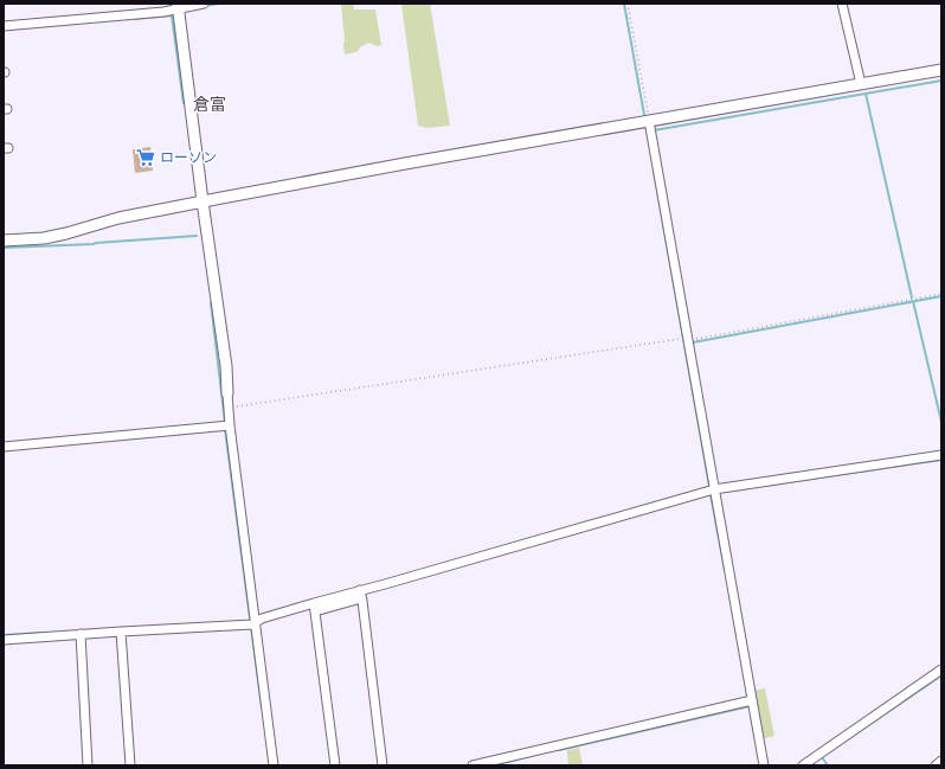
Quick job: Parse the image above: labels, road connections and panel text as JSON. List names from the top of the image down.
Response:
{
  "districts": ["倉富"],
  "places": {
    "supermarket": ["ローソン"]
  }
}
